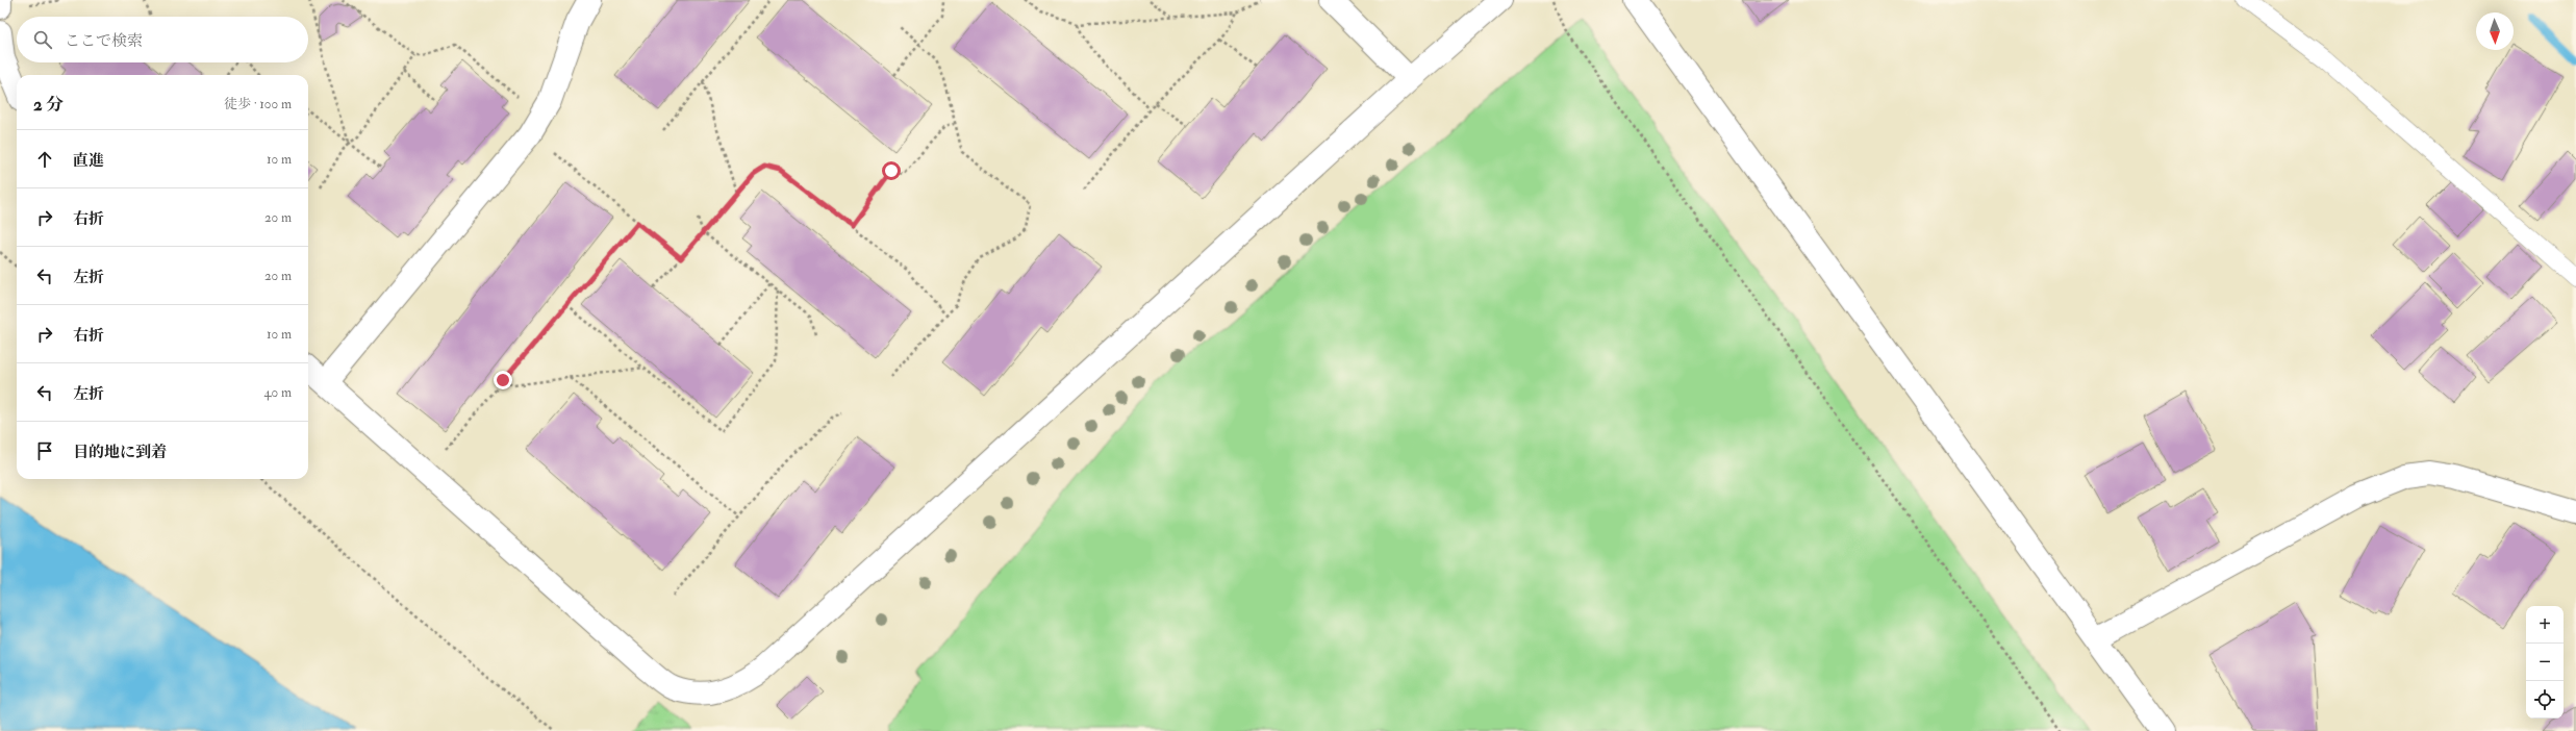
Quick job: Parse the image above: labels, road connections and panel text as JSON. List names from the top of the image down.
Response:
{
  "north": "bottom",
  "page": {
    "search": "ここで検索",
    "heading": ["2 分", "徒歩 · 100 m"],
    "list": [
      ["直進", "10 m"],
      ["右折", "20 m"],
      ["左折", "20 m"],
      ["右折", "10 m"],
      ["左折", "40 m"],
      "目的地に到着"
    ],
    "map_buttons": ["+", "−"]
  }
}
